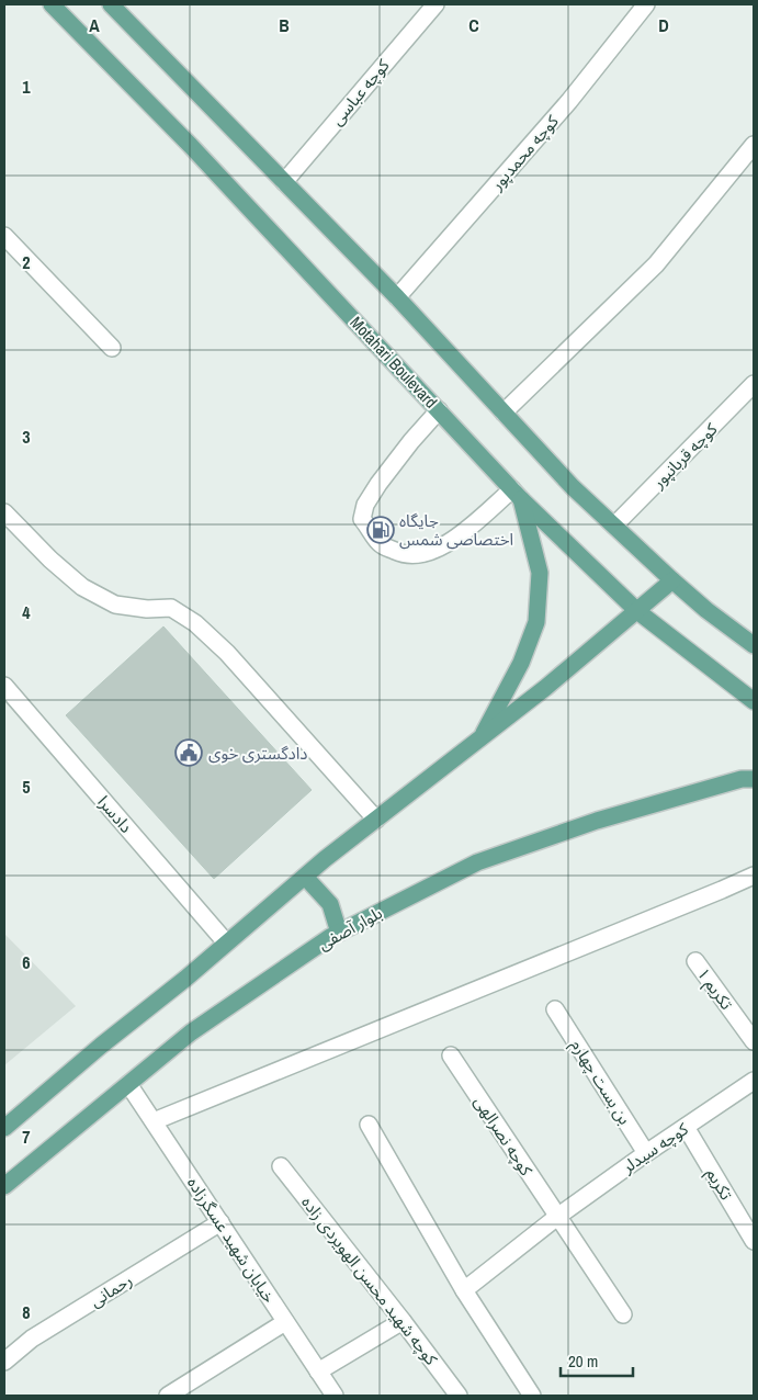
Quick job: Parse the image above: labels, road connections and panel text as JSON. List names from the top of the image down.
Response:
{
  "streets": {
    "main road": ["Motahari Boulevard", "بلوار آصفی"],
    "street": [
      "کوچه عباسی",
      "کوچه محمدپور",
      "کوچه قربانپور",
      "دادسرا",
      "تکریم ۱",
      "بن بست چهارم",
      "کوچه نصرالهی",
      "کوچه سیدلر",
      "تکریم",
      "خیابان شهید عسگرزاده",
      "کوچه شهید محسن الهویردی زاده",
      "رحمانی"
    ]
  },
  "crossings": [
    ["بلوار آصفی", "خیابان شهید عسگرزاده"],
    ["بن بست چهارم", "کوچه سیدلر"],
    ["کوچه نصرالهی", "کوچه سیدلر"],
    ["کوچه سیدلر", "تکریم"],
    ["خیابان شهید عسگرزاده", "رحمانی"]
  ],
  "places": {
    "fuel station": ["جایگاه اختصاصی شمس"],
    "public building": ["دادگستری خوی"]
  },
  "scale_bar": "20 m",
  "grid": {
    "columns": [
      "A",
      "B",
      "C",
      "D"
    ],
    "rows": [
      "1",
      "2",
      "3",
      "4",
      "5",
      "6",
      "7",
      "8"
    ]
  }
}
